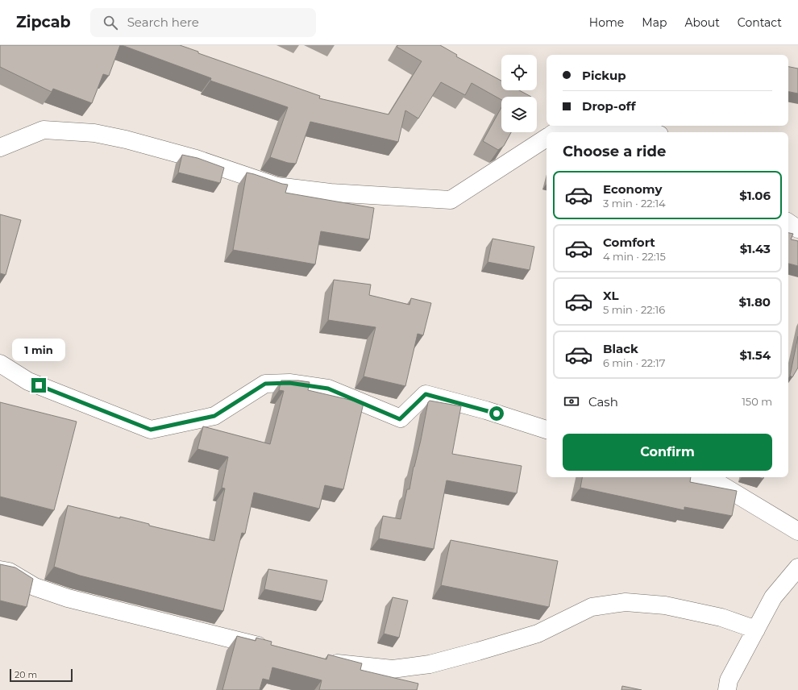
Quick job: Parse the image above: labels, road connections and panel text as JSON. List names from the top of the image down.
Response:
{
  "scale_bar": "20 m",
  "page": {
    "header": "Zipcab",
    "search": "Search here",
    "nav": [
      "Home",
      "Map",
      "About",
      "Contact"
    ],
    "banner": ["Pickup", "Drop-off"],
    "heading": "Choose a ride",
    "list": [
      {
        "name": "Economy",
        "note": "3 min · 22:14",
        "value": "$1.06"
      },
      {
        "name": "Comfort",
        "note": "4 min · 22:15",
        "value": "$1.43"
      },
      {
        "name": "XL",
        "note": "5 min · 22:16",
        "value": "$1.80"
      },
      {
        "name": "Black",
        "note": "6 min · 22:17",
        "value": "$1.54"
      }
    ],
    "bubble": "1 min",
    "pay": ["Cash", "150 m"],
    "buttons": "Confirm",
    "scale": "20 m"
  }
}
